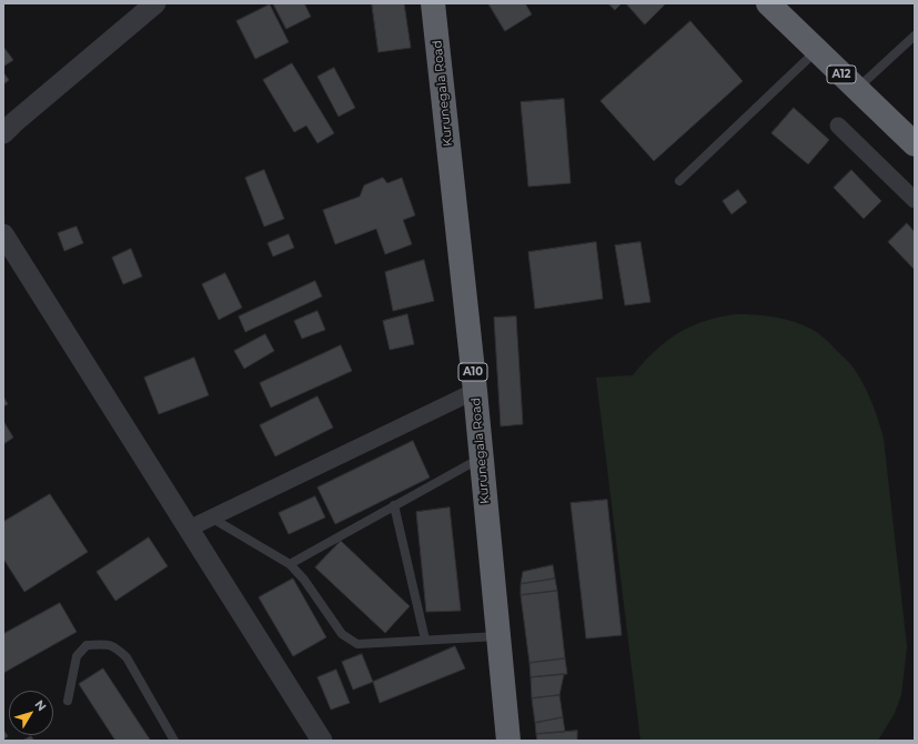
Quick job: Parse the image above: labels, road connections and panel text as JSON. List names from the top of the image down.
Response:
{
  "streets": {
    "highway": ["A12", "Kurunegala Road", "A10"]
  },
  "north": "top right"
}
